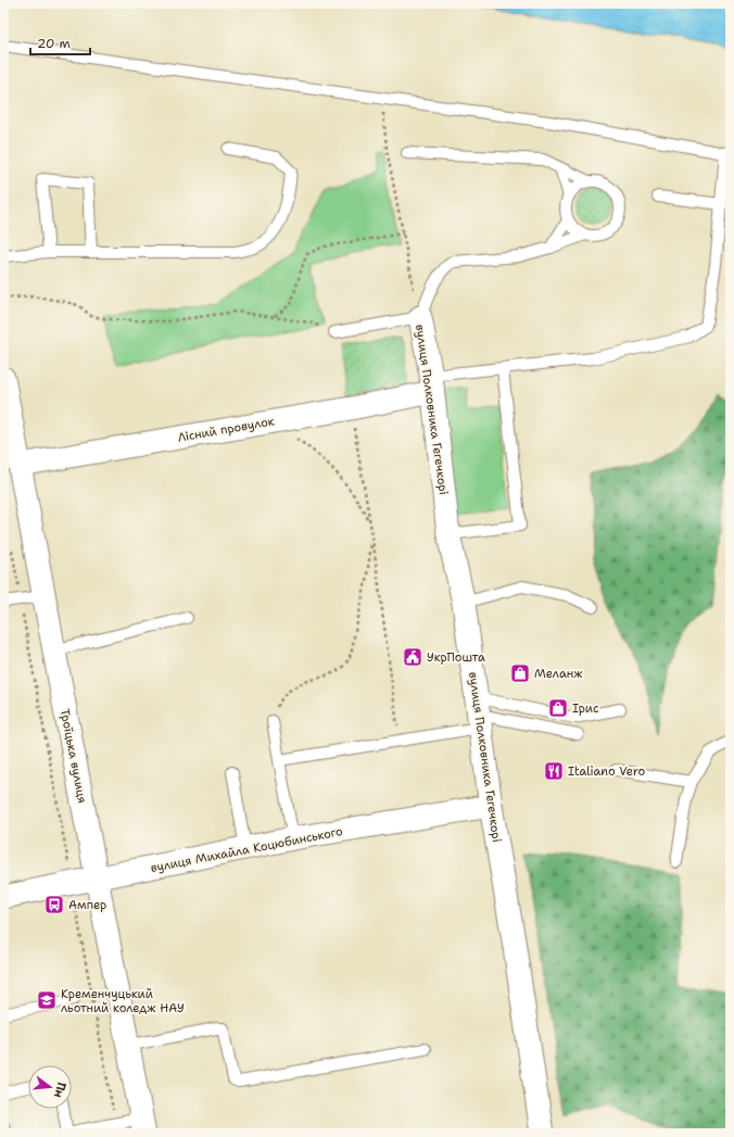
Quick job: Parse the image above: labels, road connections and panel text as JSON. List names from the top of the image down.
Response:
{
  "streets": {
    "street": [
      "вулиця Полковника Гегечкорі",
      "Лісний провулок",
      "Троїцька вулиця",
      "вулиця Михайла Коцюбинського"
    ]
  },
  "crossings": [
    ["вулиця Полковника Гегечкорі", "Лісний провулок"],
    ["вулиця Полковника Гегечкорі", "вулиця Михайла Коцюбинського"],
    ["Лісний провулок", "Троїцька вулиця"],
    ["Троїцька вулиця", "вулиця Михайла Коцюбинського"]
  ],
  "places": {
    "public building": ["УкрПошта"],
    "shop": ["Меланж", "Ірис"],
    "restaurant": ["Italiano Vero"],
    "bus stop": ["Ампер"],
    "school or university": ["Кременчуцький льотний коледж НАУ"]
  },
  "scale_bar": "20 m",
  "north": "right"
}
